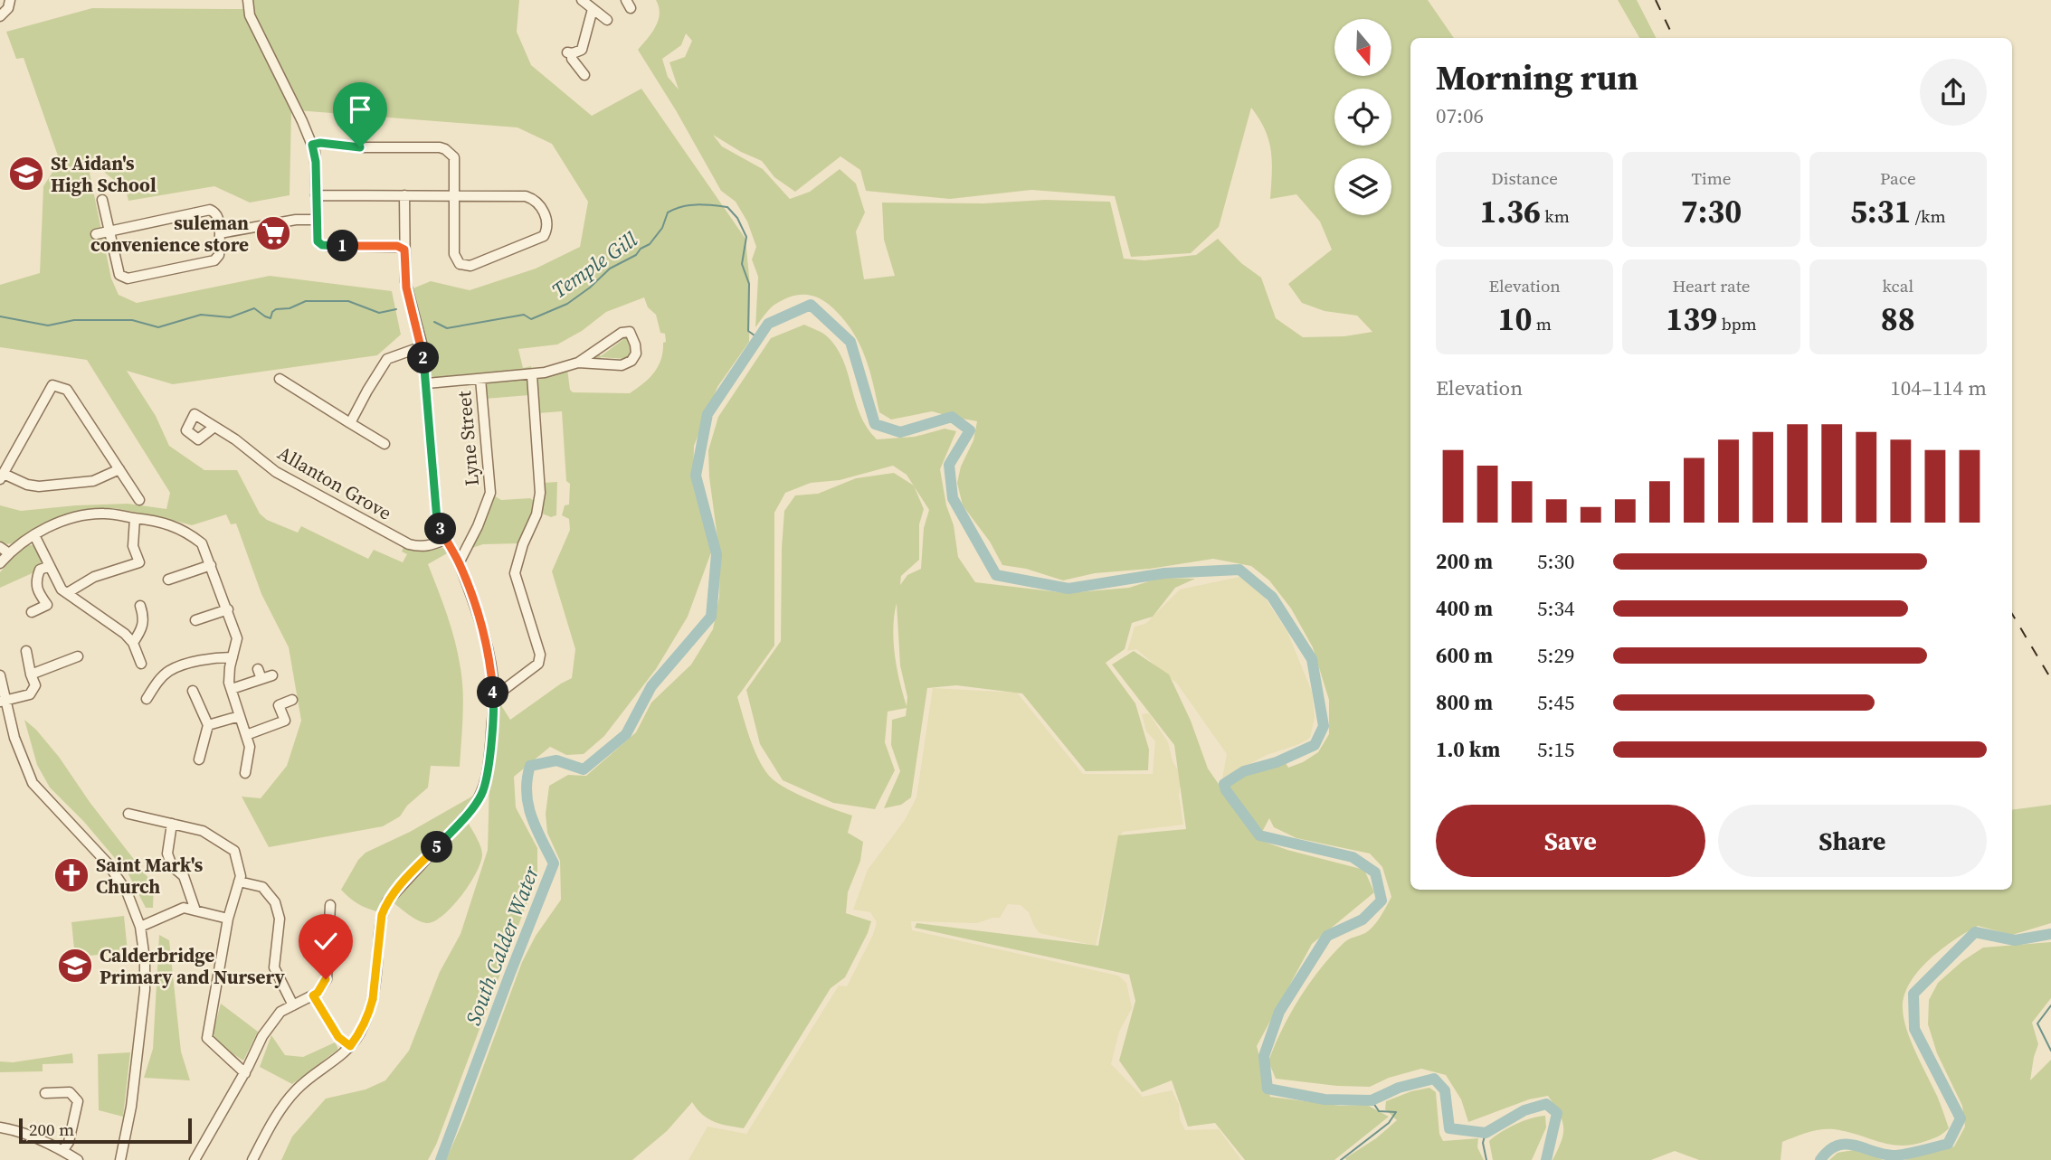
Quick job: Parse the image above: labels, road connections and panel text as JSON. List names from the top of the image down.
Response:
{
  "streets": {
    "street": ["Lyne Street", "Allanton Grove"]
  },
  "water": ["Temple Gill", "South Calder Water"],
  "places": {
    "school or university": ["St Aidan's High School", "Calderbridge Primary and Nursery"],
    "supermarket": ["suleman convenience store"],
    "church": ["Saint Mark's Church"]
  },
  "scale_bar": "200 m",
  "north": "bottom",
  "page": {
    "heading": ["Morning run", "07:06"],
    "stats": [
      ["Distance", "1.36 km"],
      ["Time", "7:30"],
      ["Pace", "5:31 /km"],
      ["Elevation", "10 m"],
      ["Heart rate", "139 bpm"],
      ["kcal", "88"]
    ],
    "pins": [
      "1",
      "2",
      "3",
      "4",
      "5"
    ],
    "chart": ["Elevation", "104–114 m"],
    "list": [
      {
        "name": "200 m",
        "note": "5:30"
      },
      {
        "name": "400 m",
        "note": "5:34"
      },
      {
        "name": "600 m",
        "note": "5:29"
      },
      {
        "name": "800 m",
        "note": "5:45"
      },
      {
        "name": "1.0 km",
        "note": "5:15"
      }
    ],
    "buttons": ["Save", "Share"],
    "scale": "200 m"
  }
}
